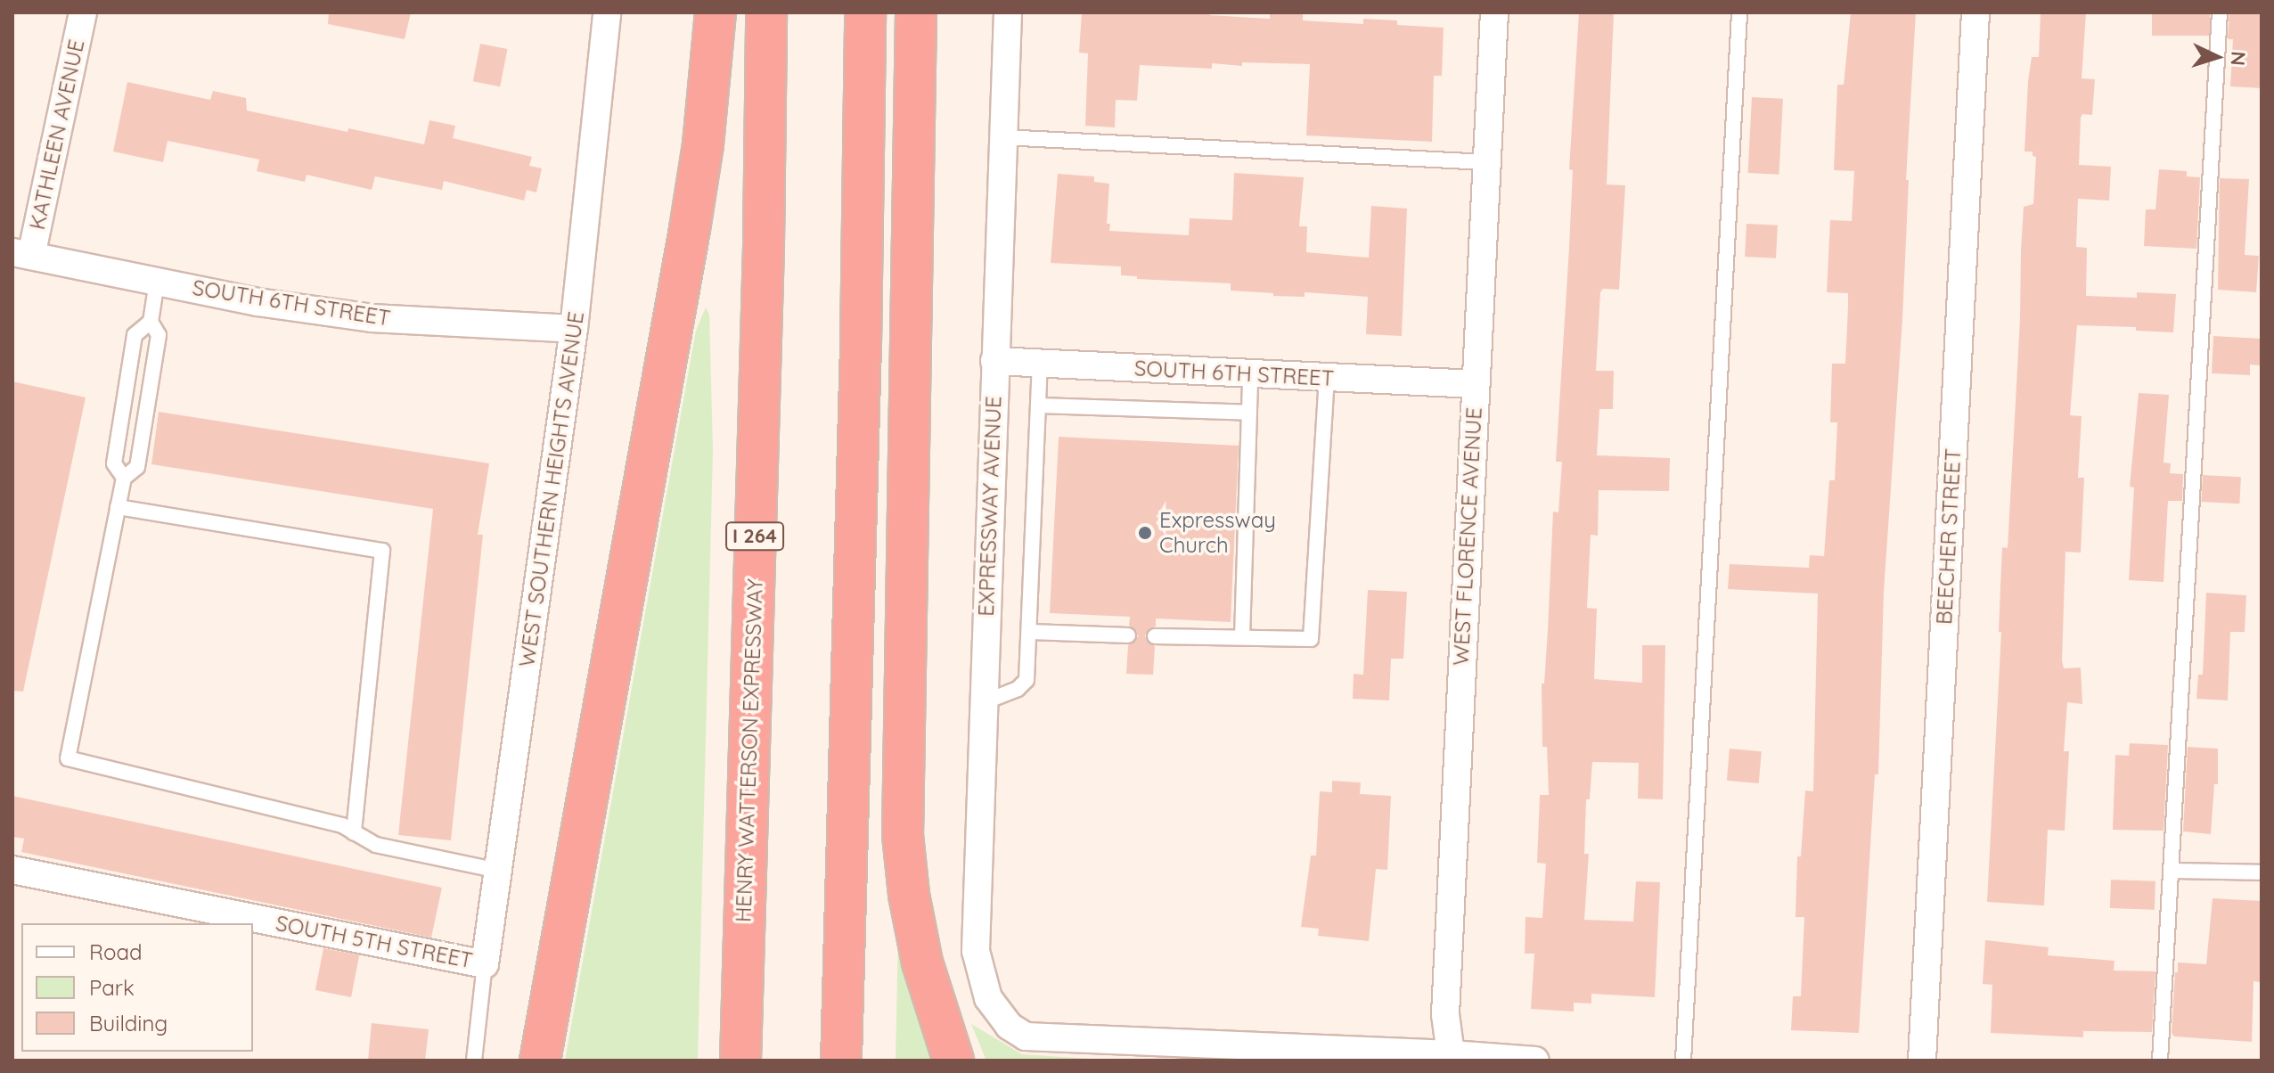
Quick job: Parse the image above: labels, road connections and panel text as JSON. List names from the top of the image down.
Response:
{
  "streets": {
    "highway": ["I 264", "HENRY WATTERSON EXPRESSWAY"],
    "street": [
      "KATHLEEN AVENUE",
      "SOUTH 6TH STREET",
      "WEST SOUTHERN HEIGHTS AVENUE",
      "EXPRESSWAY AVENUE",
      "WEST FLORENCE AVENUE",
      "BEECHER STREET",
      "SOUTH 5TH STREET"
    ]
  },
  "crossings": [
    ["KATHLEEN AVENUE", "SOUTH 6TH STREET"],
    ["SOUTH 6TH STREET", "WEST SOUTHERN HEIGHTS AVENUE"],
    ["SOUTH 6TH STREET", "EXPRESSWAY AVENUE"],
    ["SOUTH 6TH STREET", "WEST FLORENCE AVENUE"],
    ["WEST SOUTHERN HEIGHTS AVENUE", "SOUTH 5TH STREET"],
    ["EXPRESSWAY AVENUE", "WEST FLORENCE AVENUE"]
  ],
  "places": ["Expressway Church"],
  "legend": ["Road", "Park", "Building"],
  "north": "right"
}
